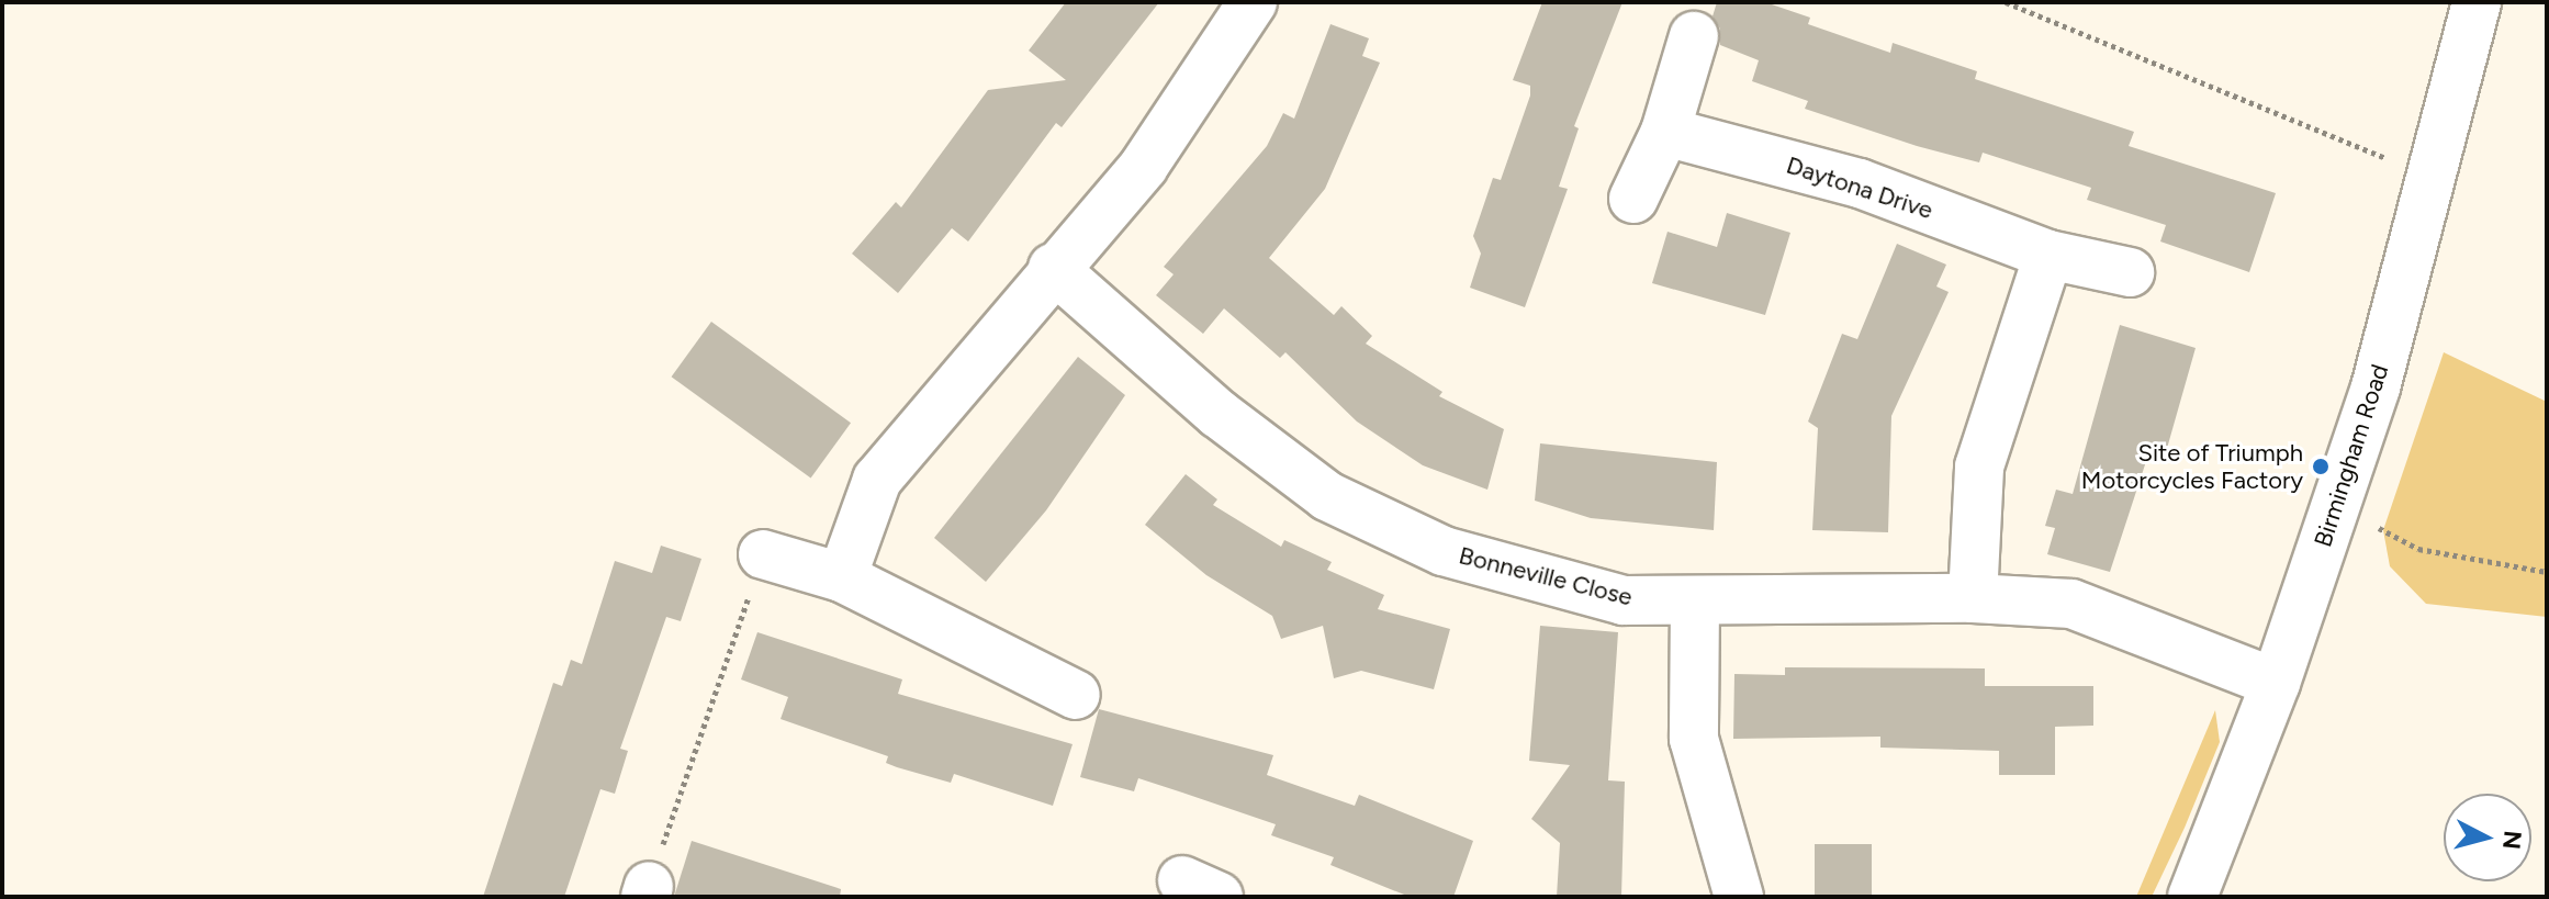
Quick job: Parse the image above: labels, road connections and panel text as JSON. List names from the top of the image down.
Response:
{
  "streets": {
    "street": ["Daytona Drive", "Birmingham Road", "Bonneville Close"]
  },
  "crossings": [
    ["Birmingham Road", "Bonneville Close"]
  ],
  "places": ["Site of Triumph Motorcycles Factory"],
  "north": "right"
}
